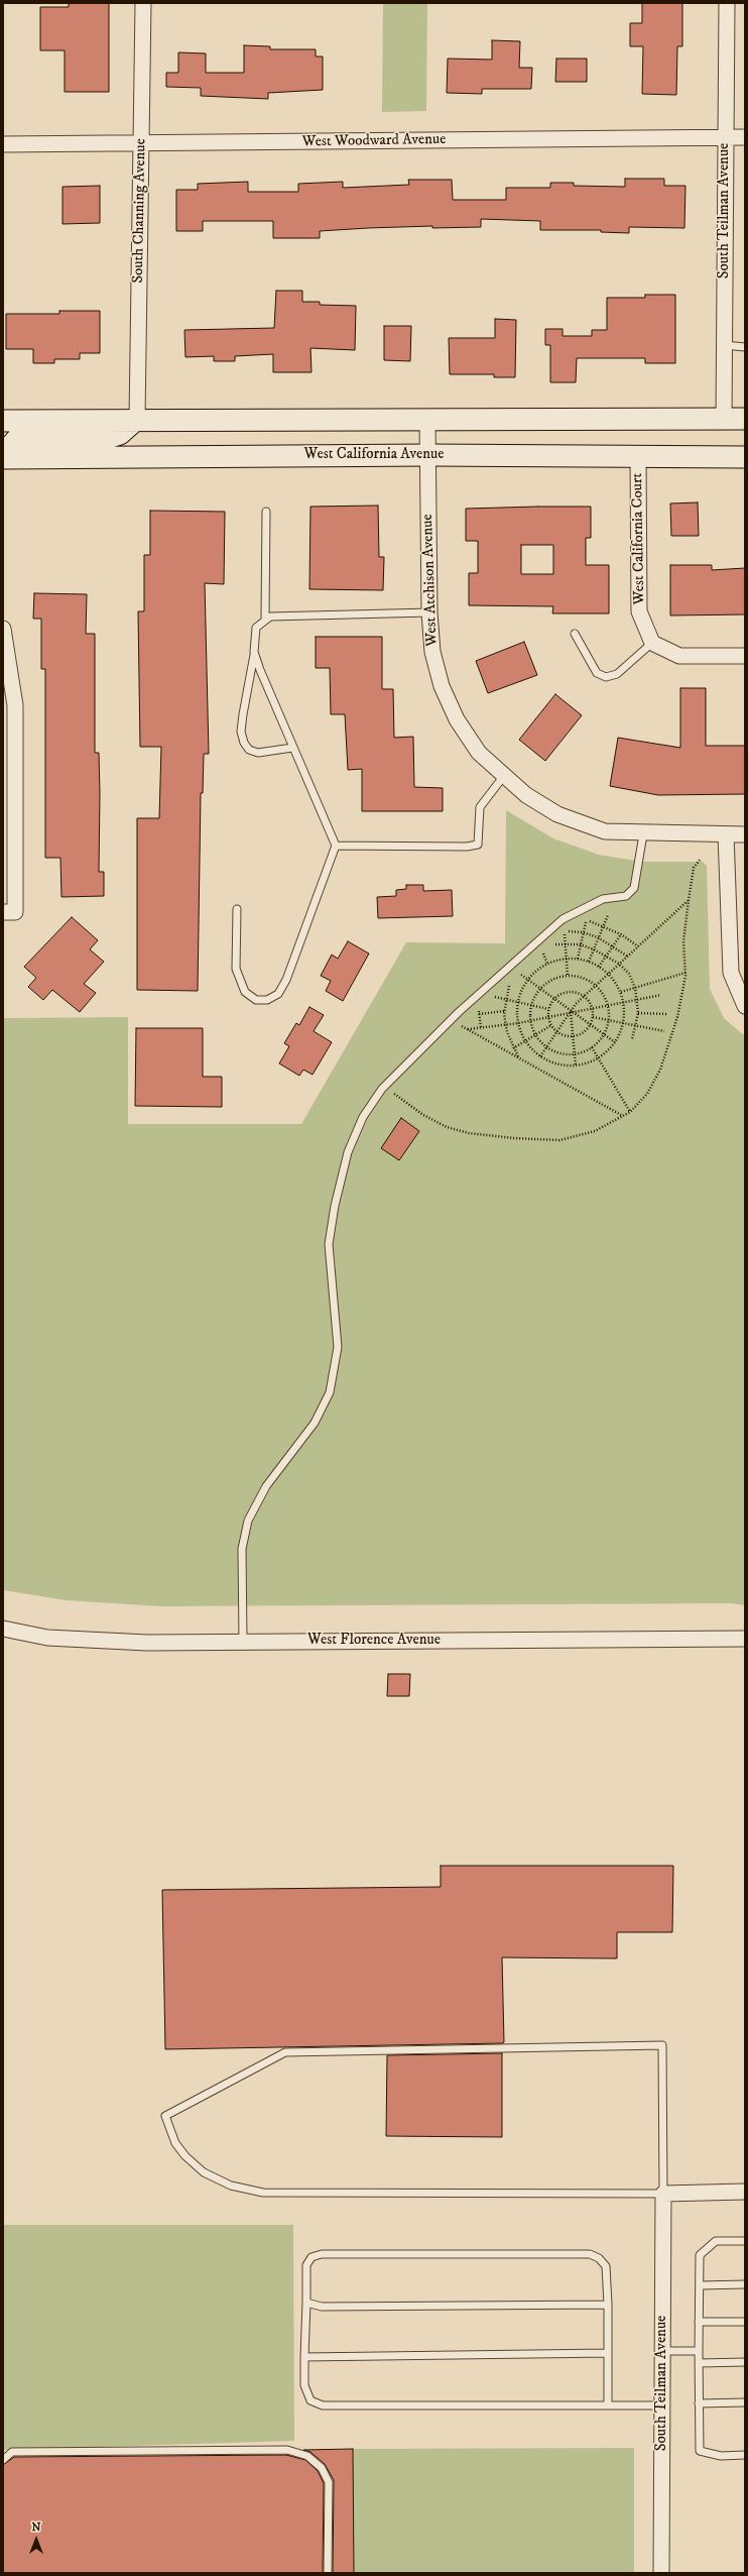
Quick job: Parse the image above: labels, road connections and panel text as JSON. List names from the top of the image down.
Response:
{
  "streets": {
    "main road": ["West California Avenue"],
    "street": [
      "West Woodward Avenue",
      "South Channing Avenue",
      "South Teilman Avenue",
      "West California Court",
      "West Atchison Avenue",
      "West Florence Avenue"
    ]
  },
  "crossings": [
    ["West Woodward Avenue", "South Channing Avenue"],
    ["West Woodward Avenue", "South Teilman Avenue"],
    ["West California Avenue", "West California Court"],
    ["West California Avenue", "West Atchison Avenue"]
  ],
  "north": "top"
}
